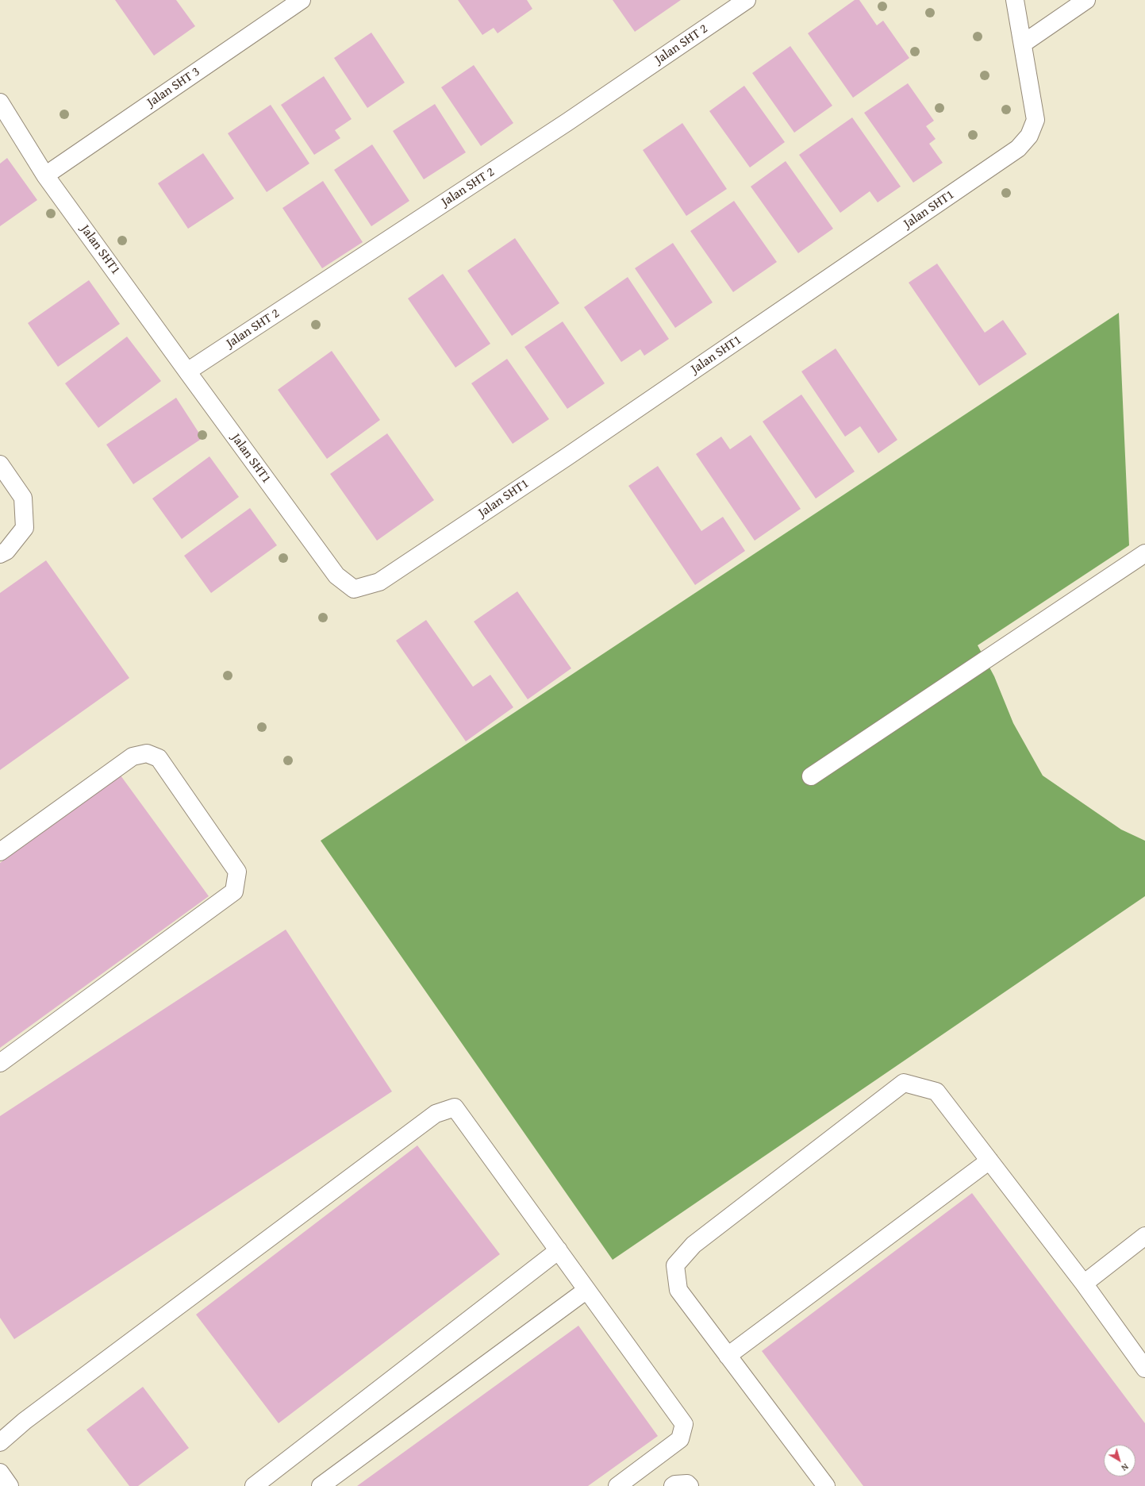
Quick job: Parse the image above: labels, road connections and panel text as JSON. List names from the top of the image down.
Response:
{
  "streets": {
    "street": ["Jalan SHT 2", "Jalan SHT 3", "Jalan SHT1"]
  },
  "crossings": [
    ["Jalan SHT 2", "Jalan SHT1"],
    ["Jalan SHT 3", "Jalan SHT1"]
  ],
  "north": "bottom right"
}
